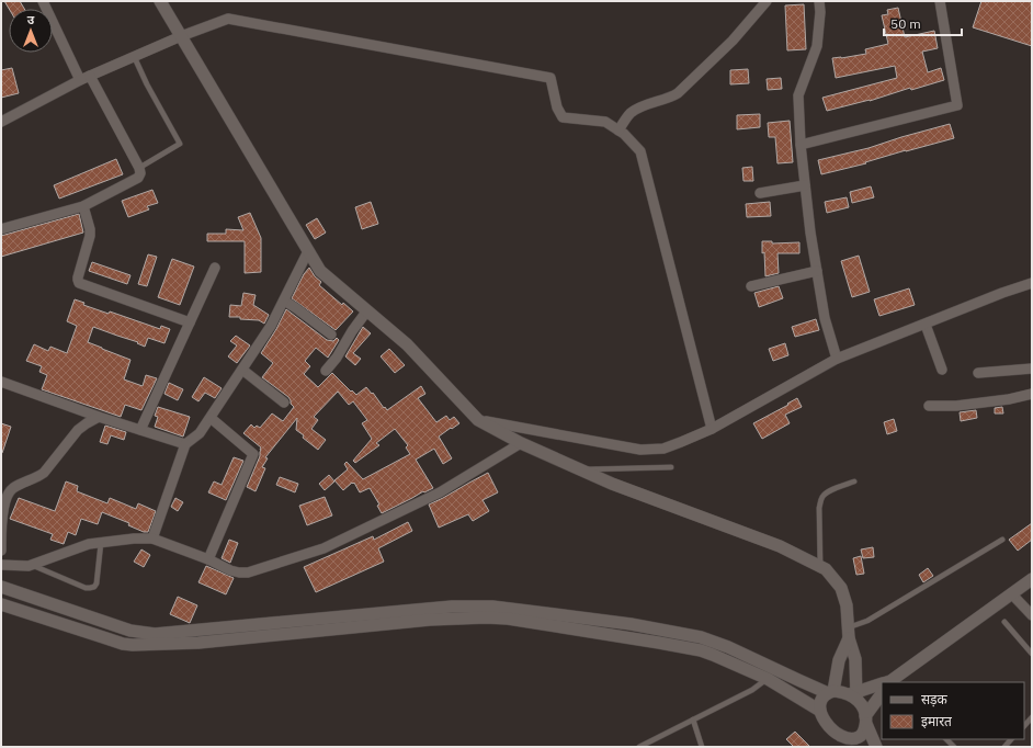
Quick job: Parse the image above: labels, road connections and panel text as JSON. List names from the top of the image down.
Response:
{
  "legend": ["सड़क", "इमारत"],
  "scale_bar": "50 m",
  "north": "top"
}
